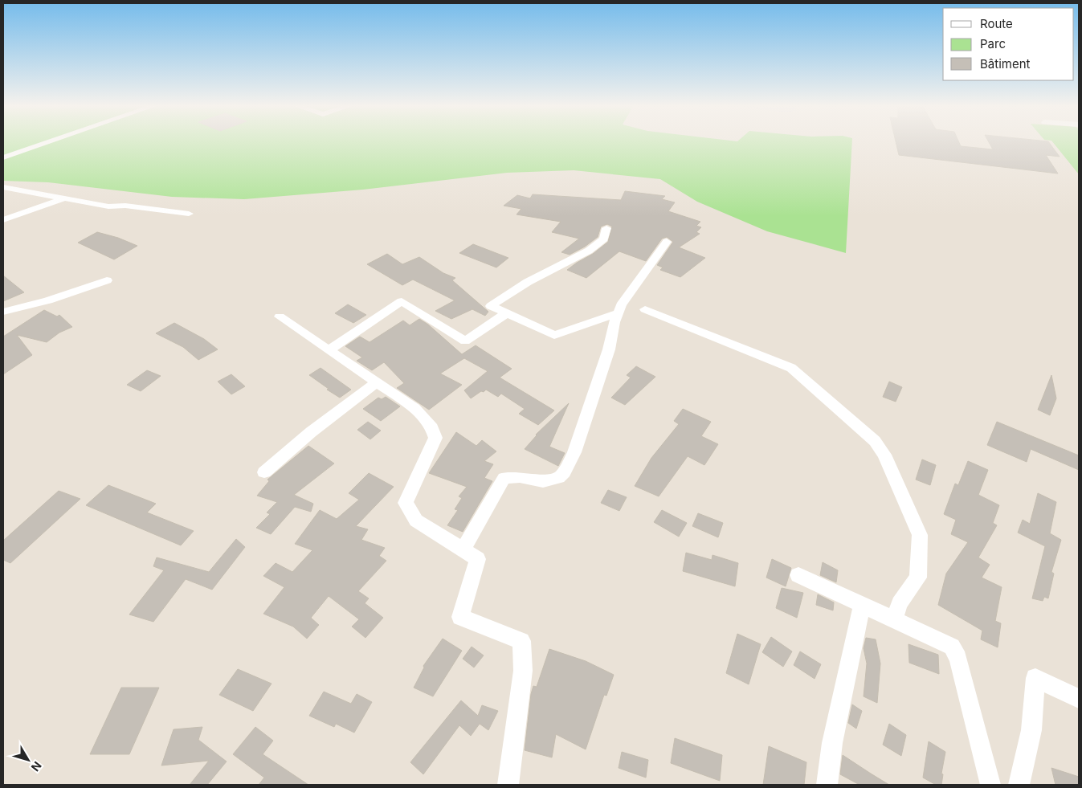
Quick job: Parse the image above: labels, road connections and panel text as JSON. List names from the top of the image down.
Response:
{
  "legend": ["Route", "Parc", "Bâtiment"],
  "north": "bottom right"
}
